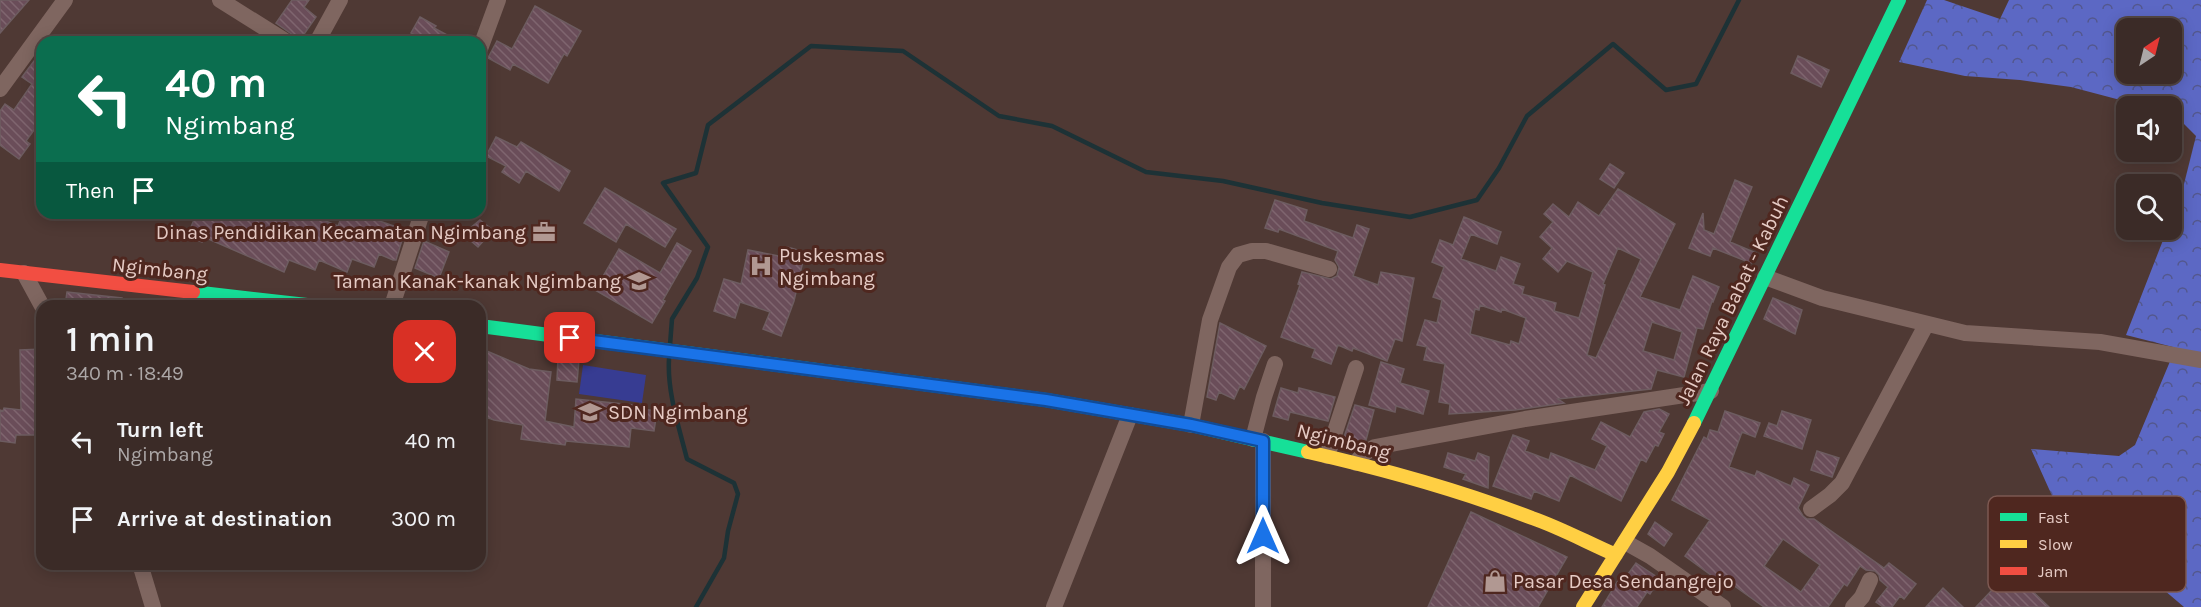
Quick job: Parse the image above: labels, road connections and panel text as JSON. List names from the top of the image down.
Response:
{
  "streets": {
    "street": ["Ngimbang", "Jalan Raya Babat - Kabuh"]
  },
  "crossings": [
    ["Ngimbang", "Jalan Raya Babat - Kabuh"]
  ],
  "places": {
    "office": ["Dinas Pendidikan Kecamatan Ngimbang"],
    "hospital": ["Puskesmas Ngimbang"],
    "school or university": ["Taman Kanak-kanak Ngimbang", "SDN Ngimbang"],
    "shop": ["Pasar Desa Sendangrejo"]
  },
  "legend": ["Fast", "Slow", "Jam"],
  "north": "top right",
  "page": {
    "turn": ["40 m", "Ngimbang"],
    "then": "Then",
    "heading": ["1 min", "340 m · 18:49"],
    "list": [
      {
        "name": "Turn left",
        "note": "Ngimbang",
        "value": "40 m"
      },
      {
        "name": "Arrive at destination",
        "value": "300 m"
      }
    ]
  }
}
